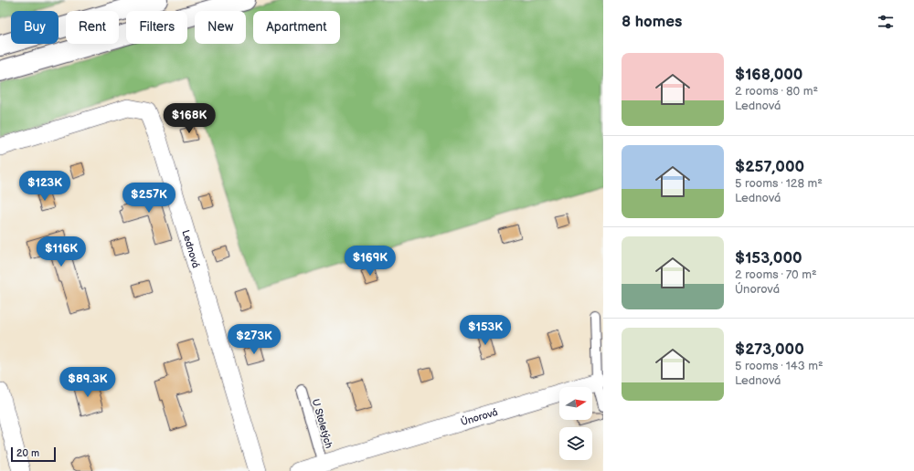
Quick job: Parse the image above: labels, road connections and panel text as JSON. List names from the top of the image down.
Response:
{
  "streets": {
    "street": ["Lednová", "Únorová"],
    "lane": ["U Stoletých"]
  },
  "crossings": [
    ["Únorová", "U Stoletých"]
  ],
  "scale_bar": "20 m",
  "north": "right",
  "page": {
    "heading": "8 homes",
    "chip": [
      "Buy",
      "Rent",
      "Filters",
      "New",
      "Apartment"
    ],
    "list": [
      {
        "name": "$168,000",
        "note": "2 rooms · 80 m² · Lednová"
      },
      {
        "name": "$257,000",
        "note": "5 rooms · 128 m² · Lednová"
      },
      {
        "name": "$153,000",
        "note": "2 rooms · 70 m² · Únorová"
      },
      {
        "name": "$273,000",
        "note": "5 rooms · 143 m² · Lednová"
      }
    ],
    "price": [
      "$168K",
      "$123K",
      "$257K",
      "$116K",
      "$169K",
      "$153K",
      "$273K",
      "$89.3K"
    ],
    "scale": "20 m"
  }
}
